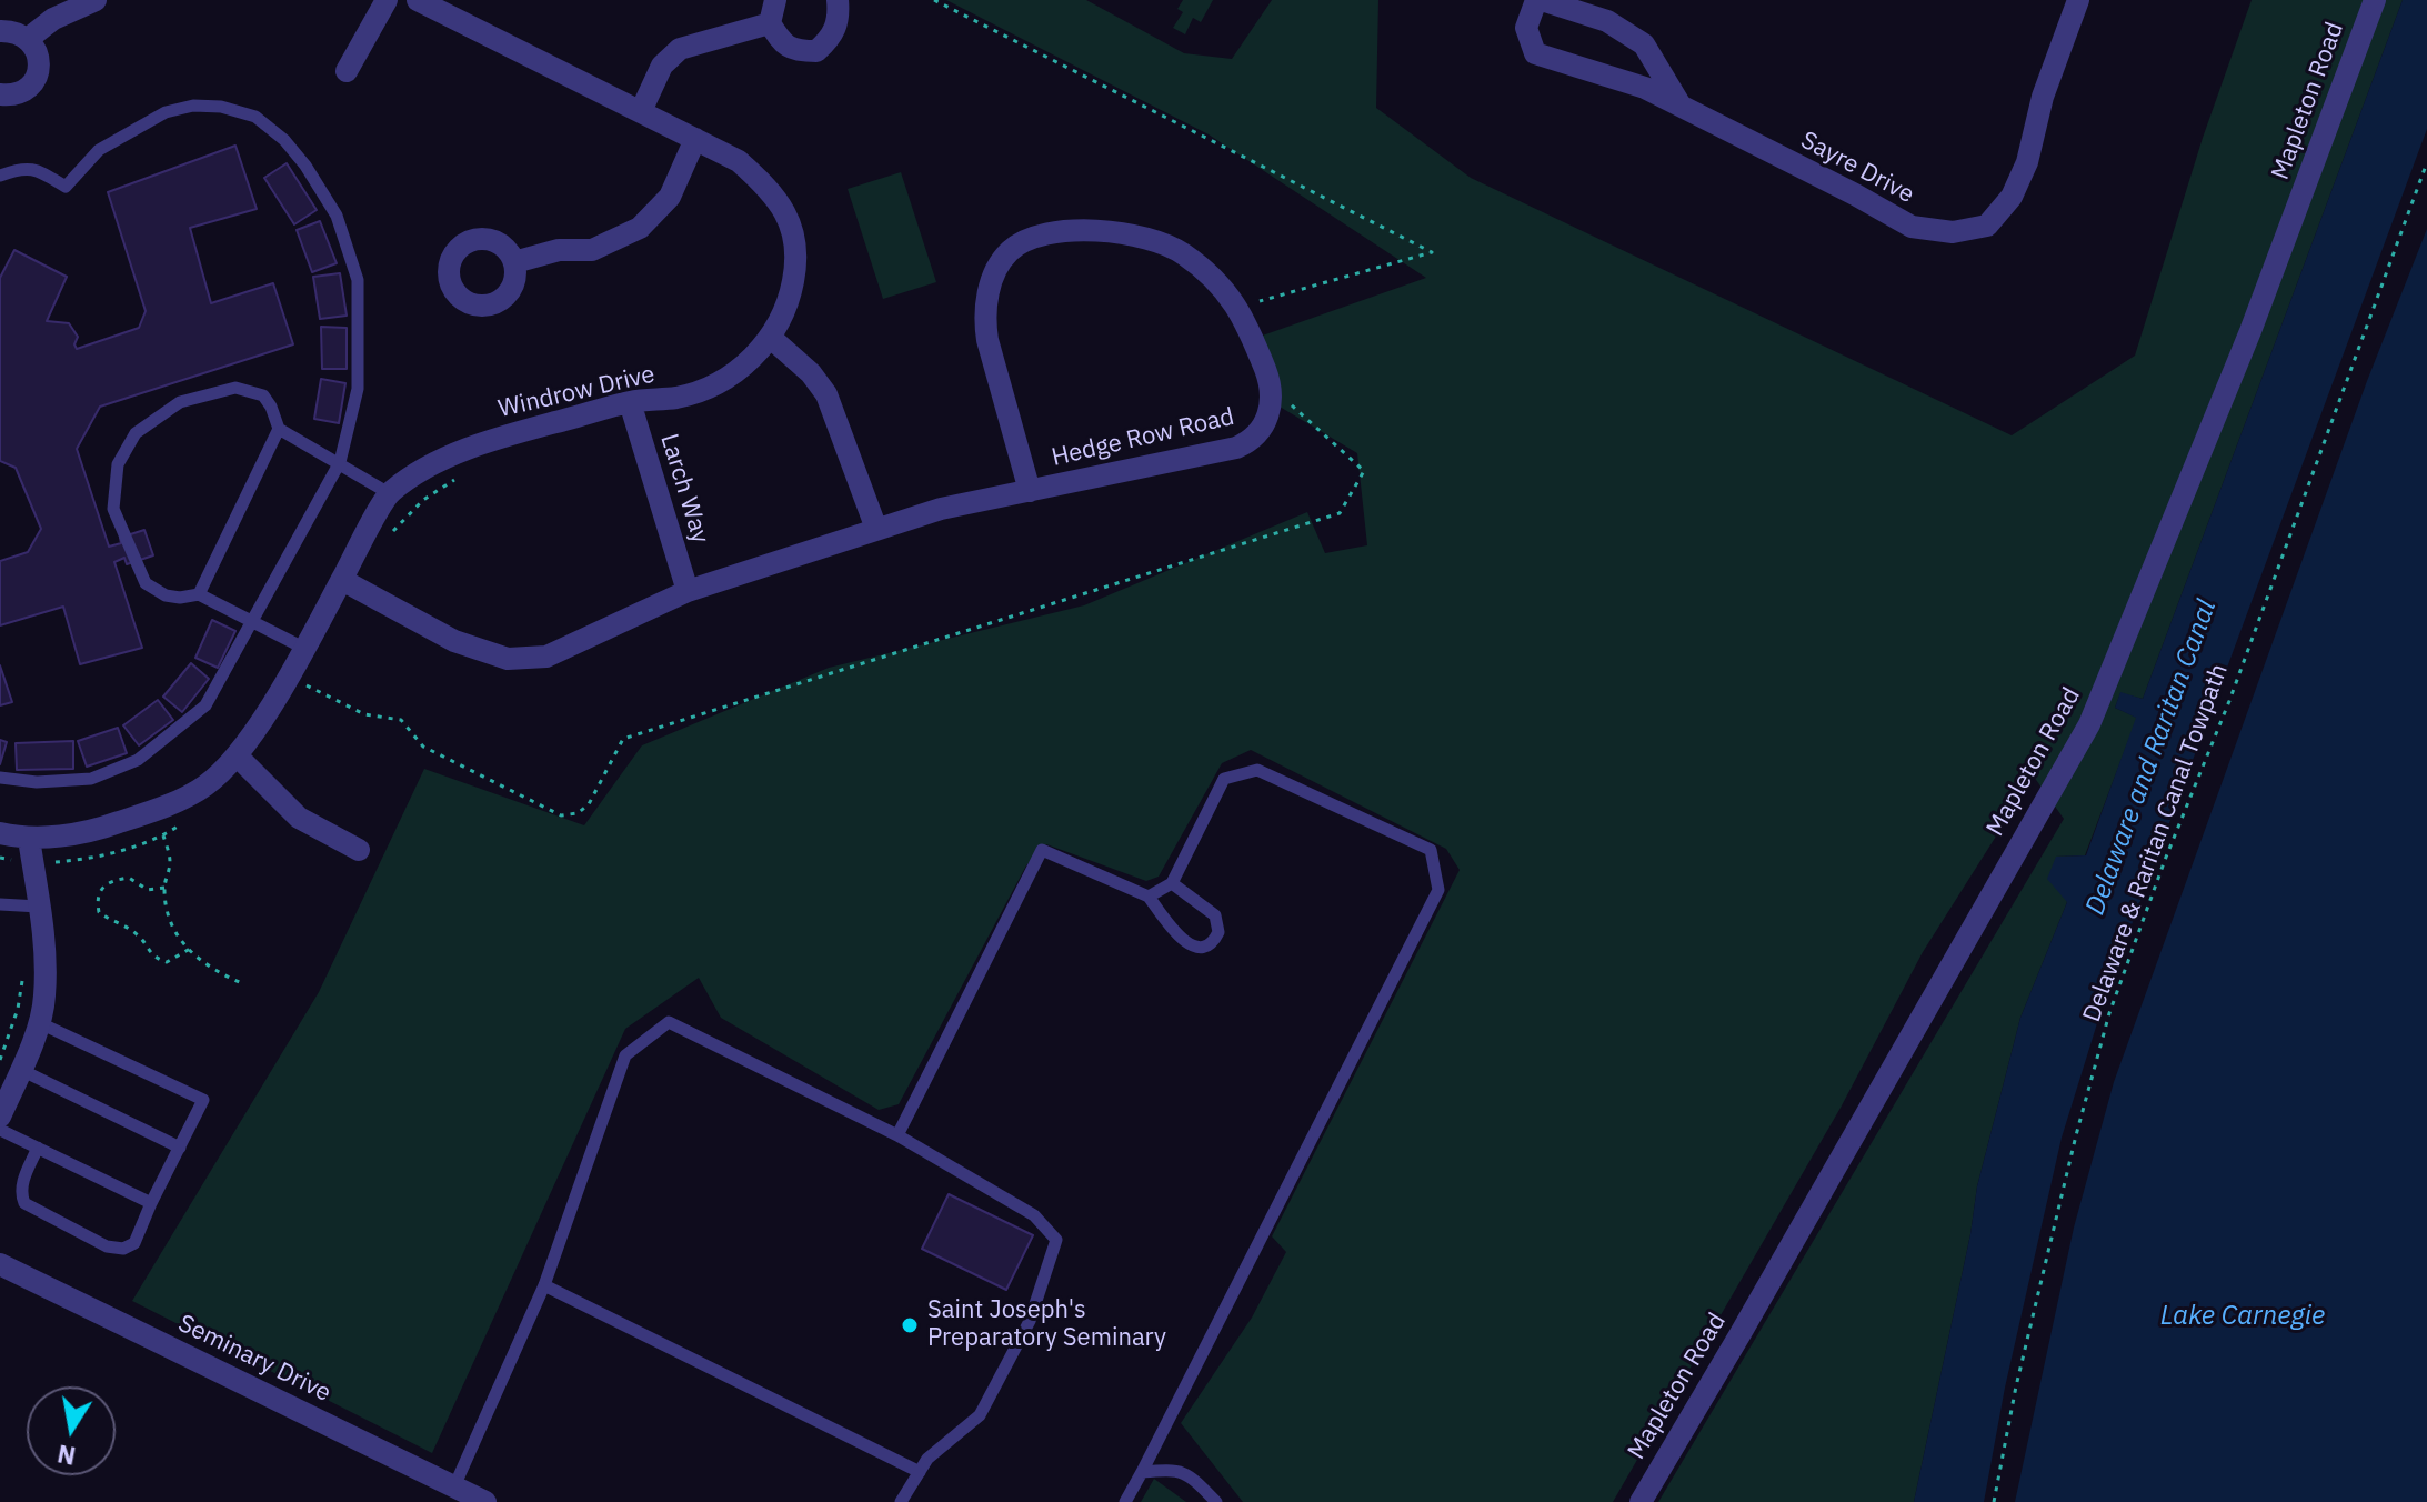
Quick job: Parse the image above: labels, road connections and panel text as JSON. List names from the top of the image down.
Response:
{
  "streets": {
    "street": [
      "Mapleton Road",
      "Sayre Drive",
      "Windrow Drive",
      "Hedge Row Road",
      "Larch Way",
      "Seminary Drive"
    ],
    "path": ["Delaware & Raritan Canal Towpath"]
  },
  "crossings": [
    ["Windrow Drive", "Hedge Row Road"],
    ["Windrow Drive", "Larch Way"],
    ["Hedge Row Road", "Larch Way"]
  ],
  "water": ["Delaware and Raritan Canal", "Lake Carnegie"],
  "places": ["Saint Joseph's Preparatory Seminary"],
  "north": "bottom"
}
